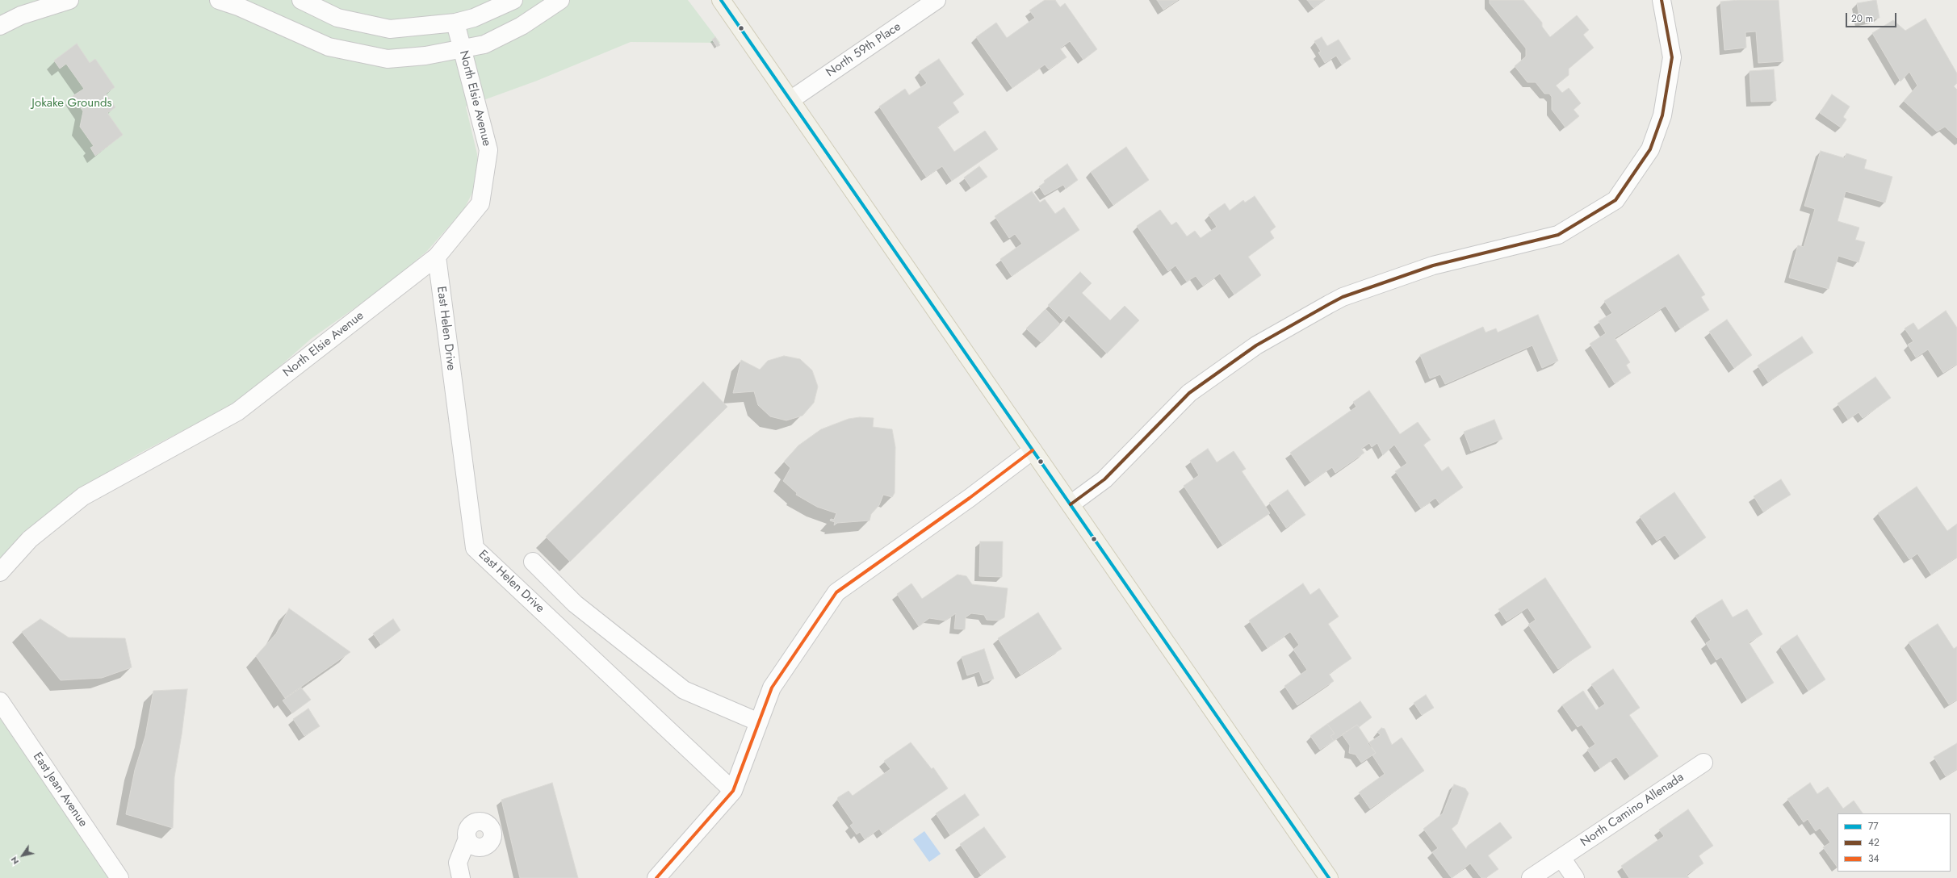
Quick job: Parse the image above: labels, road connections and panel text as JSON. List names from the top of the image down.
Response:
{
  "streets": {
    "street": [
      "North 59th Place",
      "North Elsie Avenue",
      "East Helen Drive",
      "East Jean Avenue",
      "North Camino Allenada"
    ]
  },
  "crossings": [
    ["North Elsie Avenue", "East Helen Drive"]
  ],
  "parks": ["Jokake Grounds"],
  "lines": ["transit line 77", "transit line 42", "transit line 34"],
  "legend": ["77", "42", "34"],
  "scale_bar": "20 m",
  "north": "bottom left"
}
